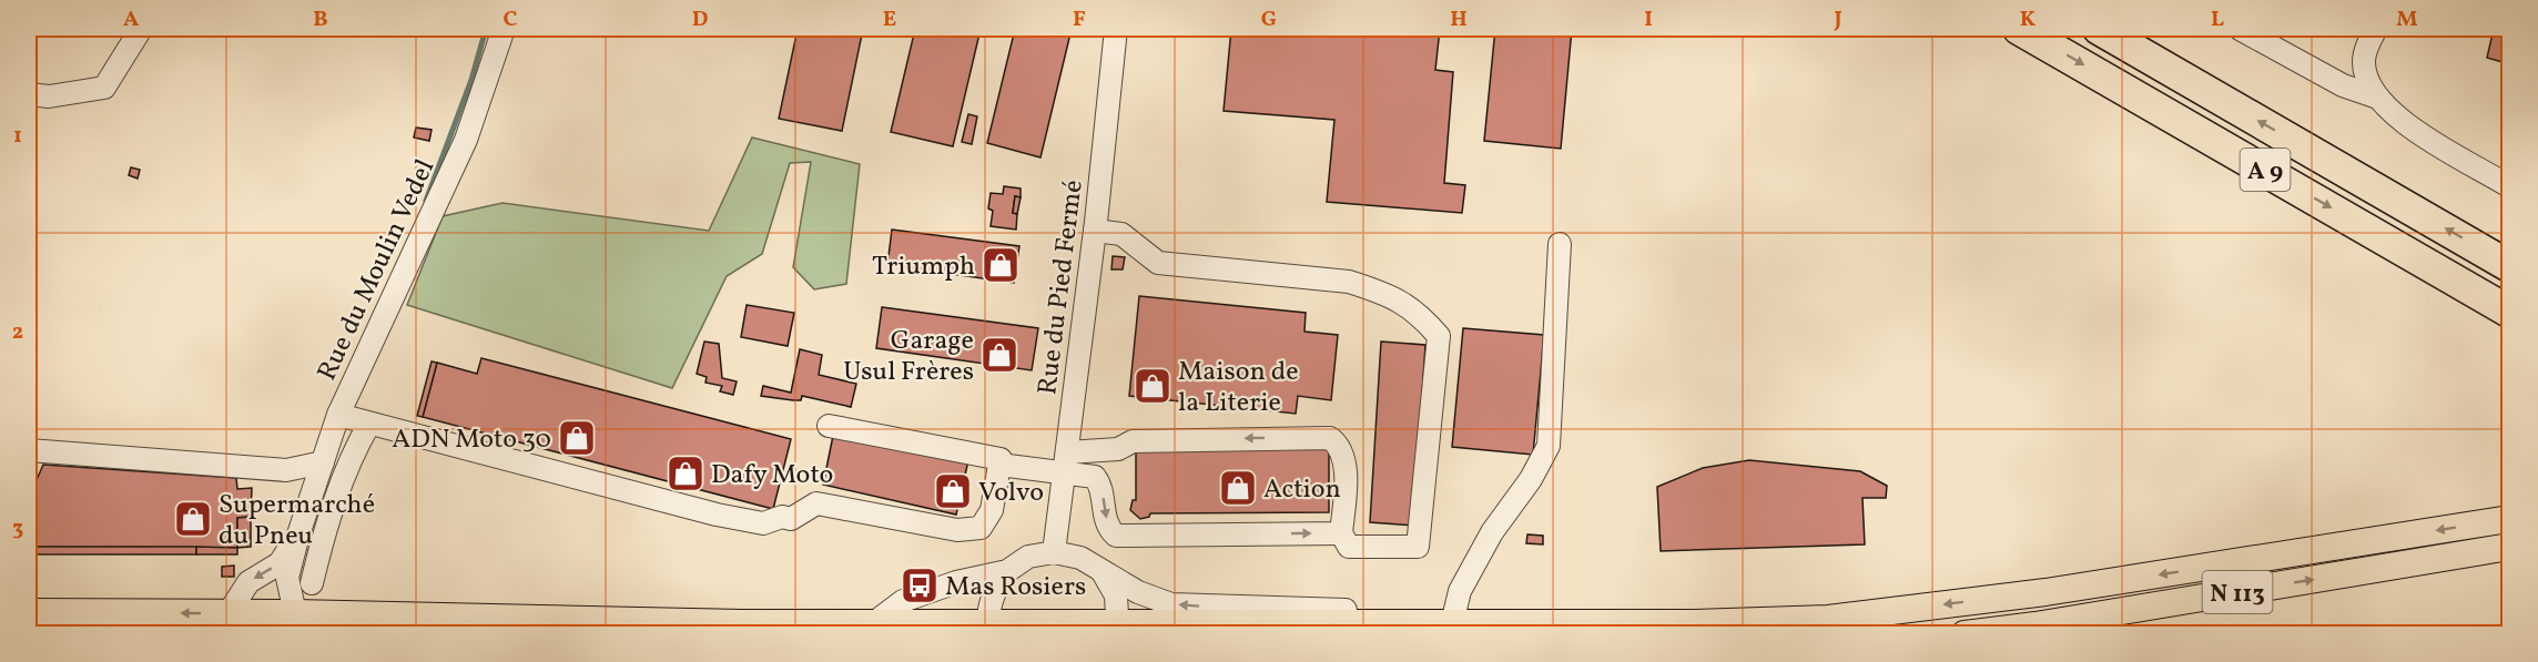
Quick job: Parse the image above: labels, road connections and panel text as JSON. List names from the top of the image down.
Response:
{
  "streets": {
    "highway": ["A 9"],
    "main road": ["N 113"],
    "street": ["Rue du Moulin Vedel", "Rue du Pied Fermé"]
  },
  "crossings": [
    ["Rue du Moulin Vedel", "N 113"]
  ],
  "places": {
    "shop": [
      "Triumph",
      "Garage Usul Frères",
      "Maison de la Literie",
      "ADN Moto 30",
      "Dafy Moto",
      "Action",
      "Volvo",
      "Supermarché du Pneu"
    ],
    "bus stop": ["Mas Rosiers"]
  },
  "grid": {
    "columns": [
      "A",
      "B",
      "C",
      "D",
      "E",
      "F",
      "G",
      "H",
      "I",
      "J",
      "K",
      "L",
      "M"
    ],
    "rows": ["1", "2", "3"]
  }
}
